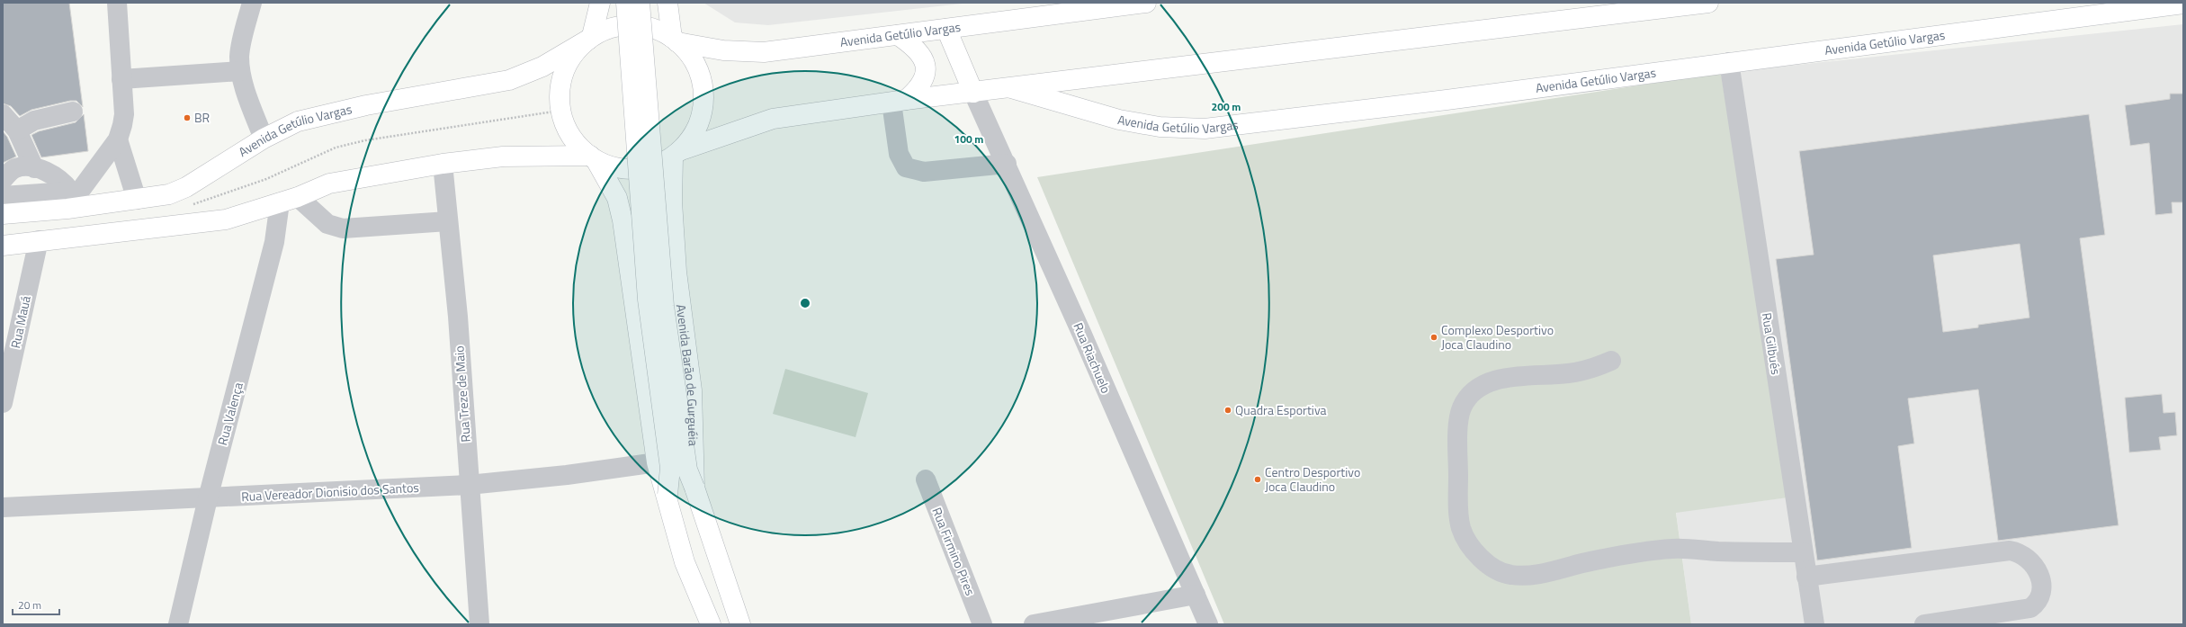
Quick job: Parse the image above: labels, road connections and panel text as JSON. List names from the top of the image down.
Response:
{
  "streets": {
    "main road": ["Avenida Getúlio Vargas", "Avenida Barão de Gurguéia"],
    "street": [
      "Rua Mauá",
      "Rua Gilbués",
      "Rua Riachuelo",
      "Rua Treze de Maio",
      "Rua Valença",
      "Rua Vereador Dionisio dos Santos",
      "Rua Firmino Pires"
    ]
  },
  "crossings": [
    ["Avenida Getúlio Vargas", "Rua Mauá"],
    ["Avenida Getúlio Vargas", "Rua Gilbués"],
    ["Avenida Getúlio Vargas", "Rua Riachuelo"],
    ["Avenida Getúlio Vargas", "Avenida Barão de Gurguéia"],
    ["Avenida Getúlio Vargas", "Rua Treze de Maio"],
    ["Avenida Getúlio Vargas", "Rua Valença"],
    ["Rua Treze de Maio", "Rua Vereador Dionisio dos Santos"],
    ["Rua Valença", "Rua Vereador Dionisio dos Santos"]
  ],
  "places": [
    "BR",
    "Complexo Desportivo Joca Claudino",
    "Quadra Esportiva",
    "Centro Desportivo Joca Claudino"
  ],
  "scale_bar": "20 m",
  "rings": ["200 m", "100 m"]
}
